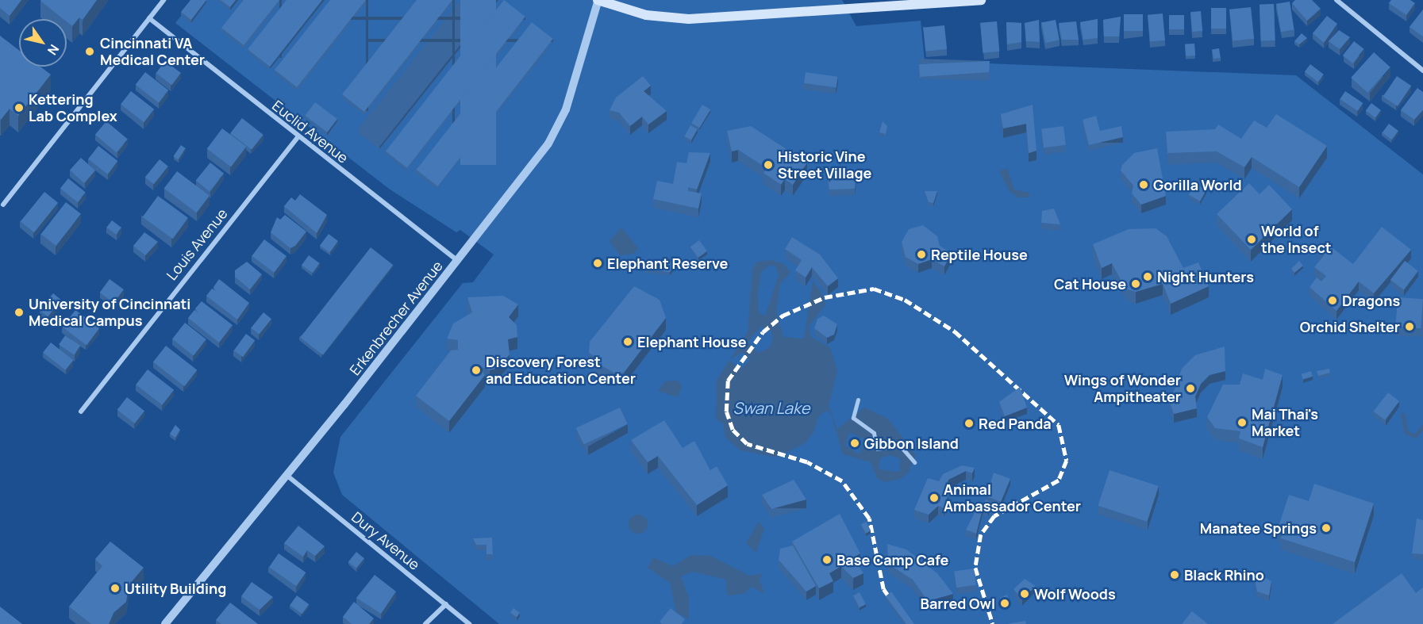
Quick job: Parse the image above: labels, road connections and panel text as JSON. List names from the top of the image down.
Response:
{
  "streets": {
    "street": [
      "Euclid Avenue",
      "Louis Avenue",
      "Erkenbrecher Avenue",
      "Dury Avenue"
    ]
  },
  "crossings": [
    ["Euclid Avenue", "Louis Avenue"],
    ["Euclid Avenue", "Erkenbrecher Avenue"],
    ["Erkenbrecher Avenue", "Dury Avenue"]
  ],
  "water": ["Swan Lake"],
  "places": [
    "Cincinnati VA Medical Center",
    "Kettering Lab Complex",
    "Historic Vine Street Village",
    "Gorilla World",
    "World of the Insect",
    "Reptile House",
    "Elephant Reserve",
    "Night Hunters",
    "Cat House",
    "Dragons",
    "University of Cincinnati Medical Campus",
    "Orchid Shelter",
    "Elephant House",
    "Discovery Forest and Education Center",
    "Wings of Wonder Ampitheater",
    "Mai Thai's Market",
    "Red Panda",
    "Gibbon Island",
    "Animal Ambassador Center",
    "Manatee Springs",
    "Base Camp Cafe",
    "Black Rhino",
    "Utility Building",
    "Wolf Woods",
    "Barred Owl"
  ],
  "north": "bottom right"
}
